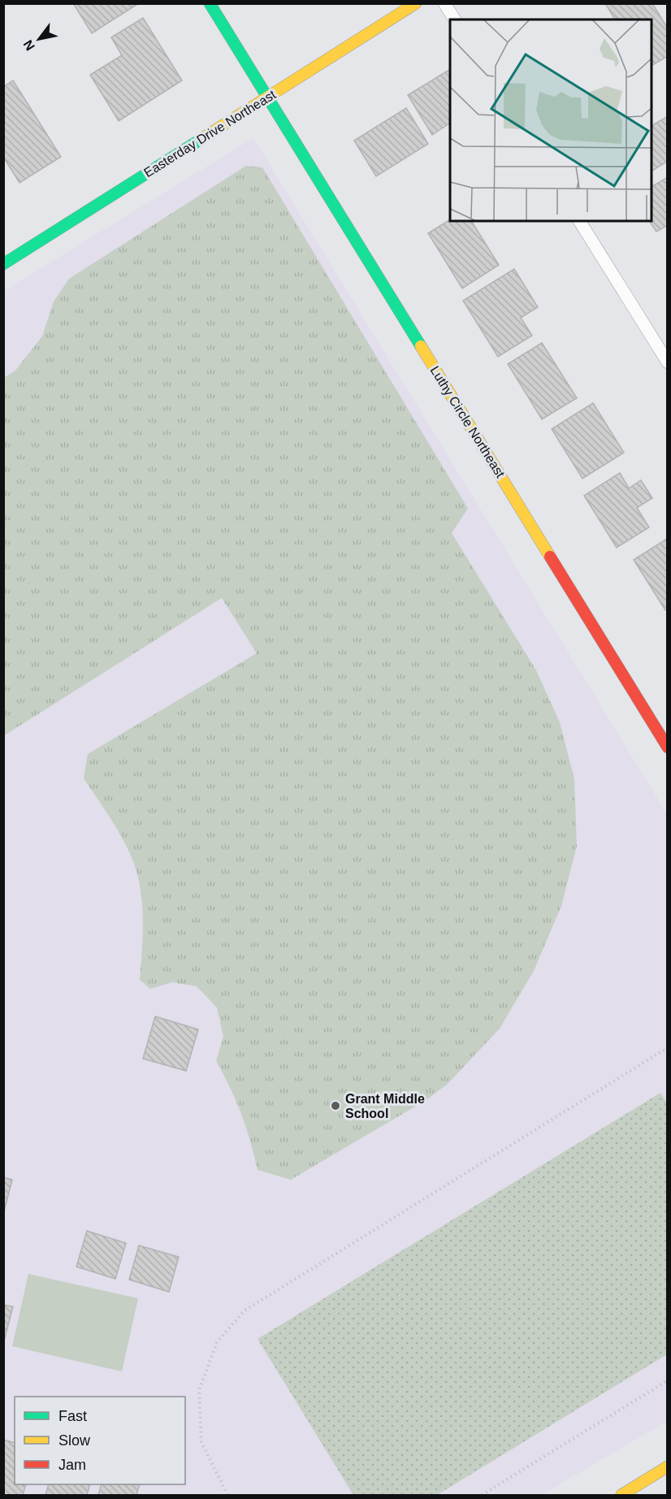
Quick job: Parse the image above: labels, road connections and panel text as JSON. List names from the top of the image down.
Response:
{
  "streets": {
    "street": ["Easterday Drive Northeast", "Luthy Circle Northeast"]
  },
  "crossings": [
    ["Easterday Drive Northeast", "Luthy Circle Northeast"]
  ],
  "places": ["Grant Middle School"],
  "legend": ["Fast", "Slow", "Jam"],
  "north": "bottom left"
}
